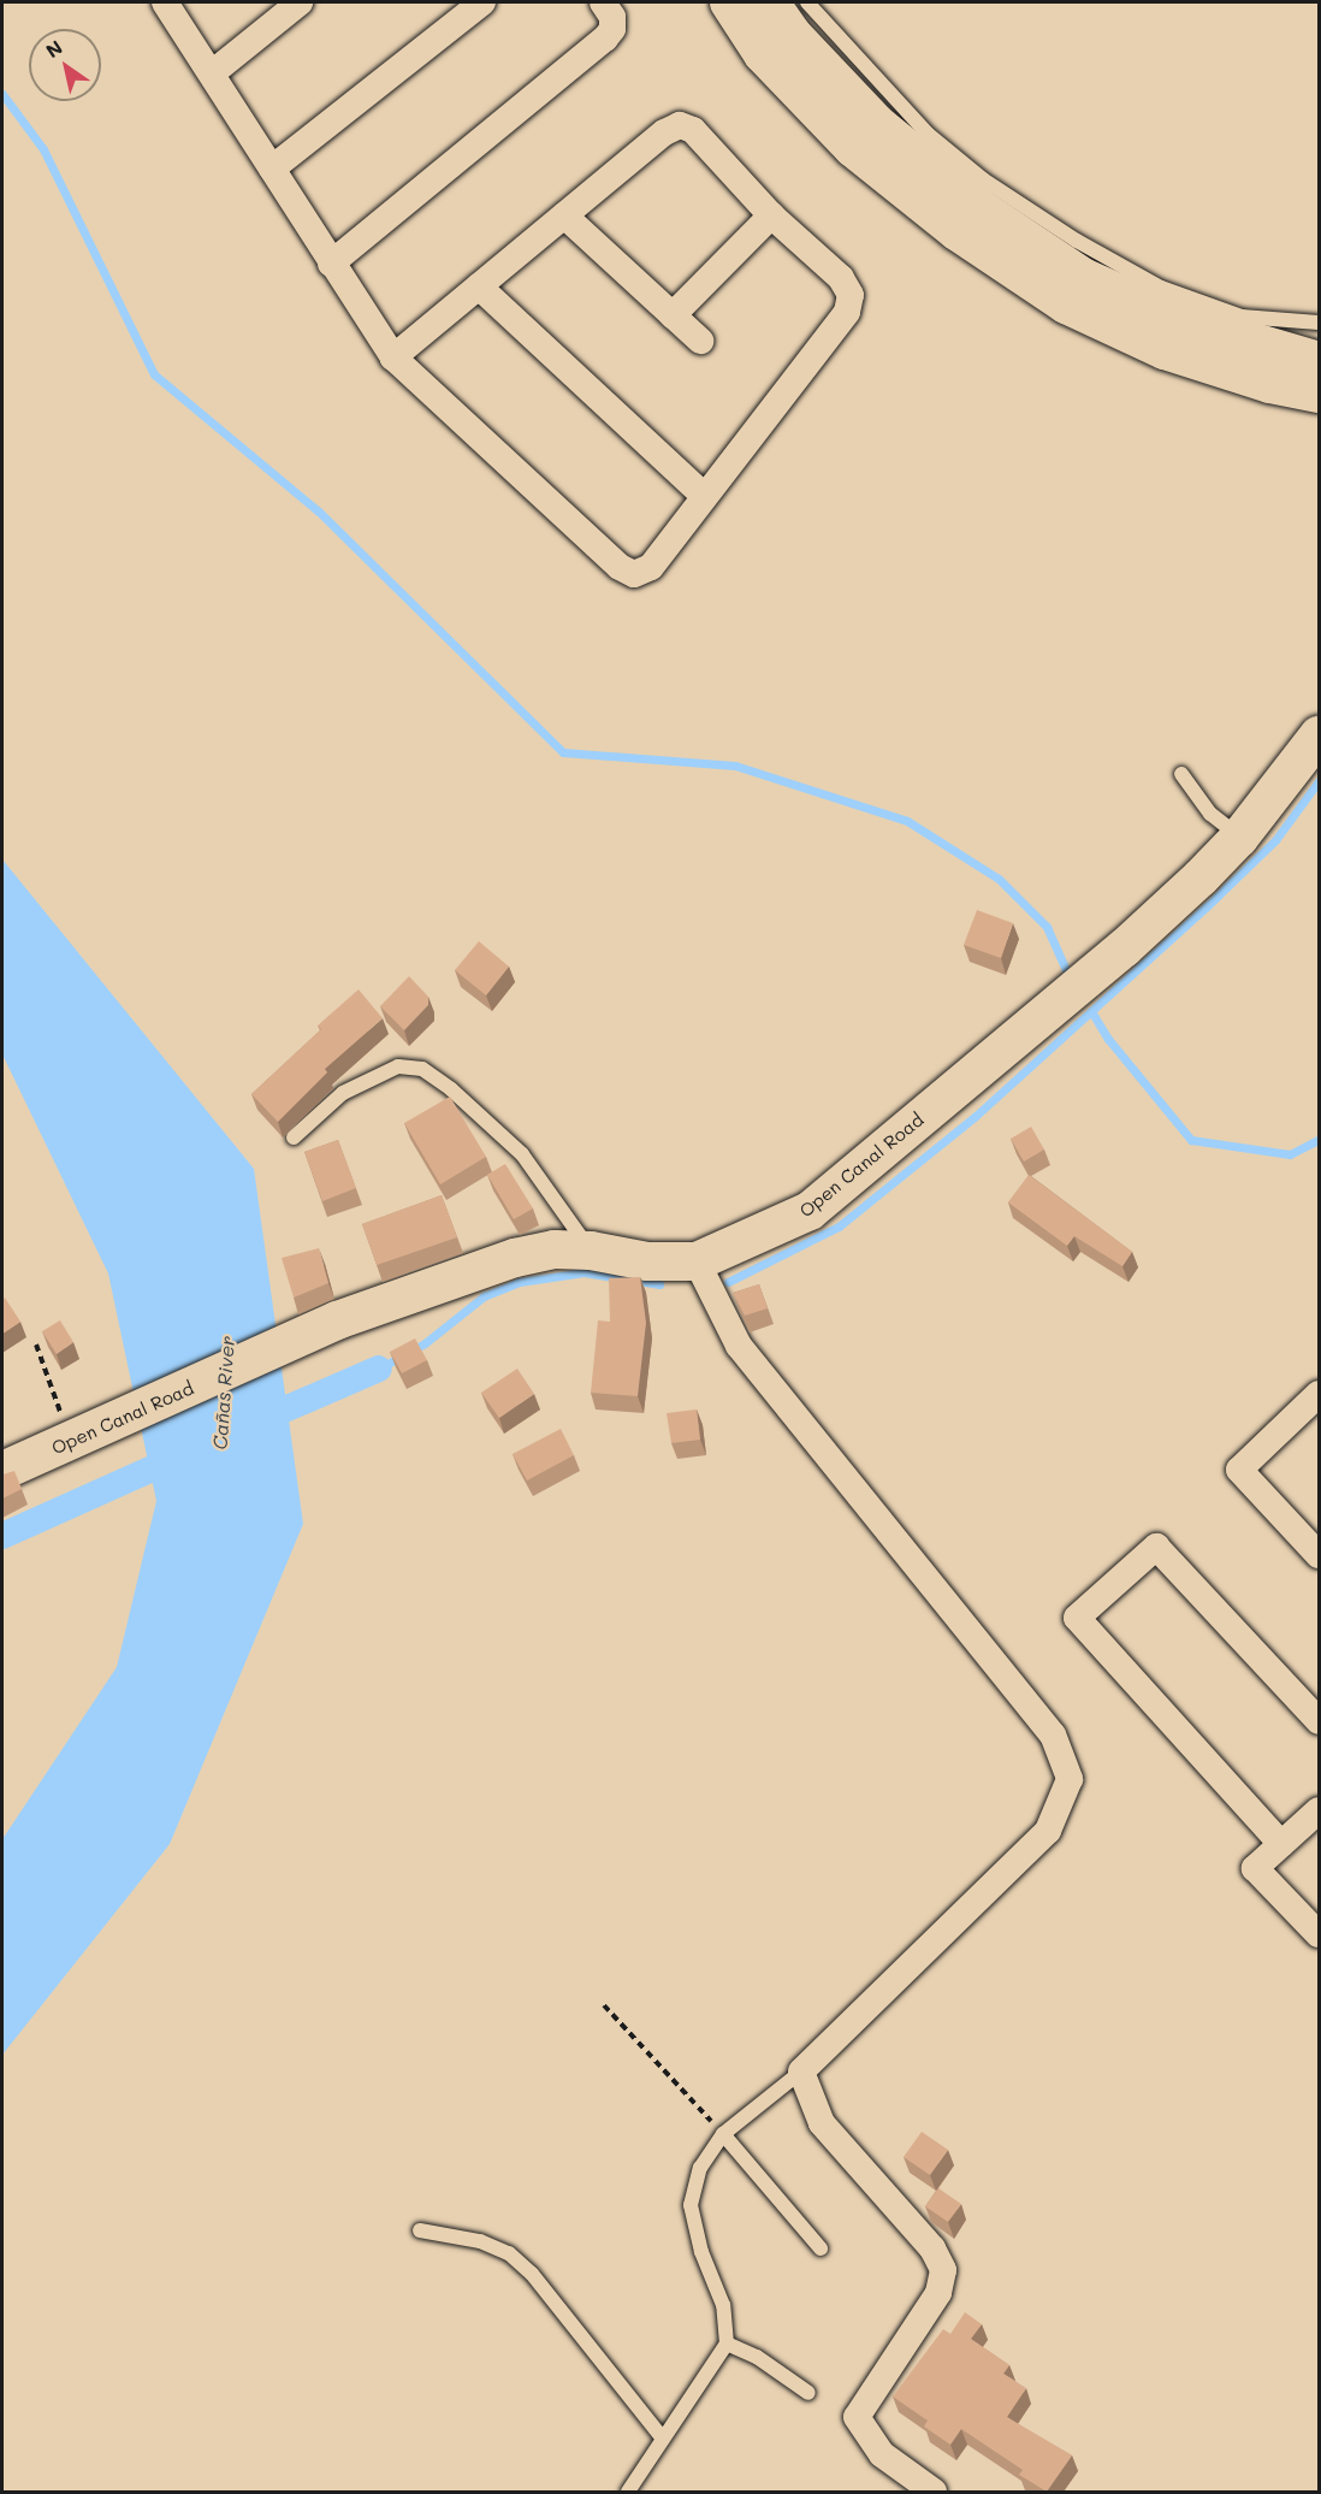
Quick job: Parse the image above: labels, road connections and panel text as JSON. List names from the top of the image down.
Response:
{
  "streets": {
    "street": ["Open Canal Road"]
  },
  "water": ["Cañas River"],
  "north": "top left"
}
